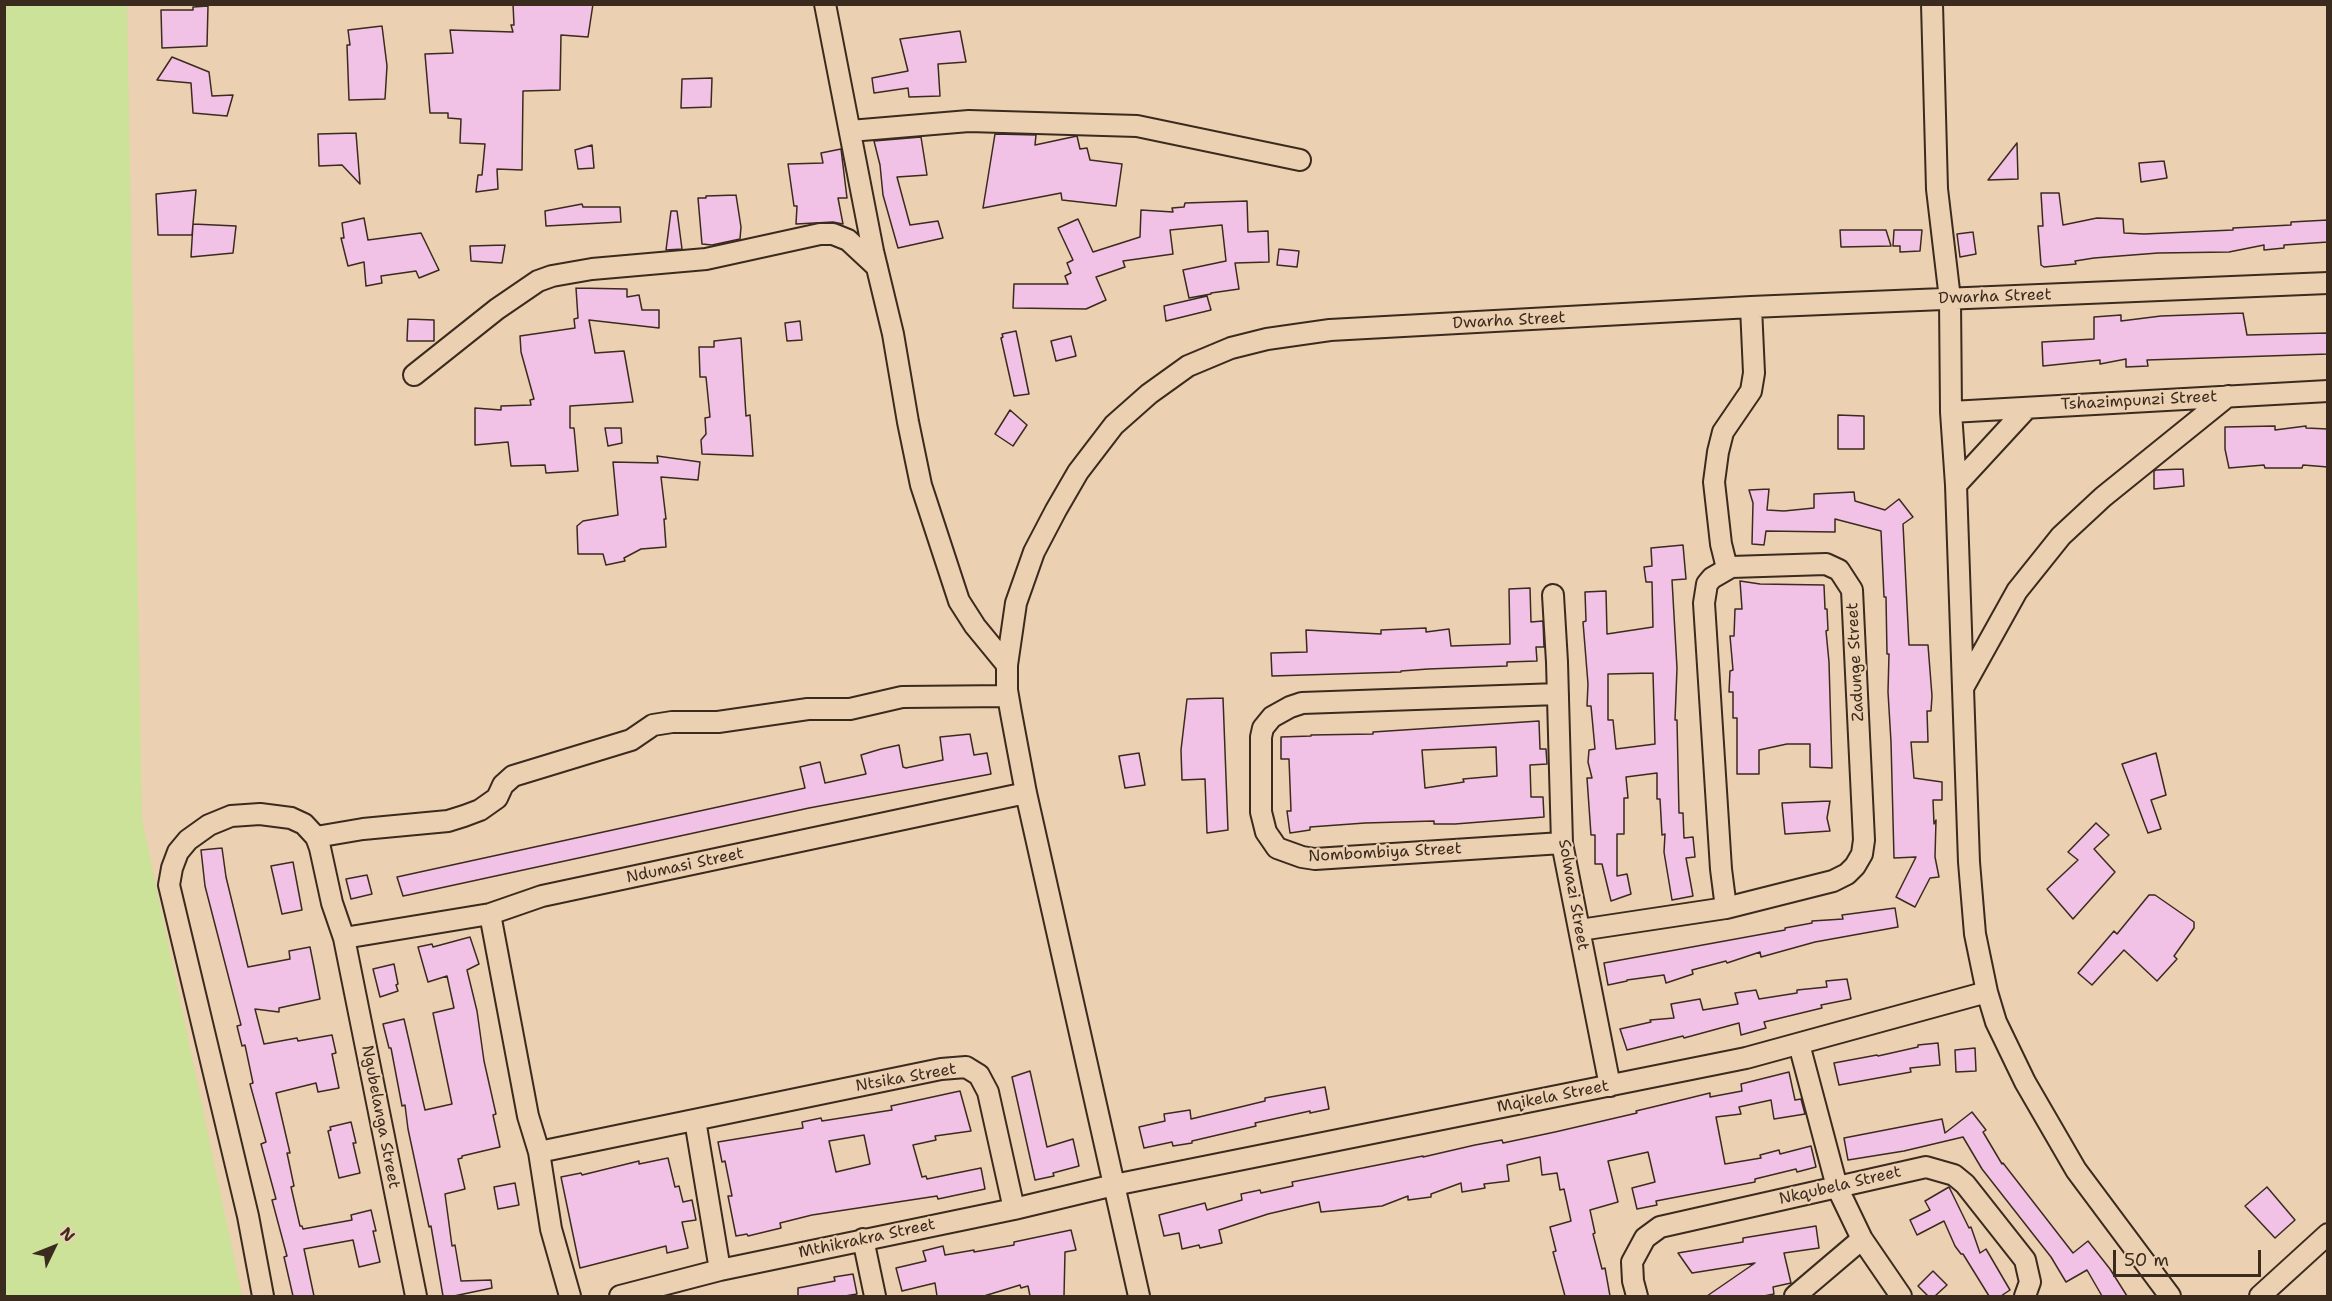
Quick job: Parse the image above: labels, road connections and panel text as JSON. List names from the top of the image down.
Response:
{
  "streets": {
    "street": [
      "Dwarha Street",
      "Tshazimpunzi Street",
      "Zadunge Street",
      "Nombombiya Street",
      "Ndumasi Street",
      "Solwazi Street",
      "Ntsika Street",
      "Mqikela Street",
      "Ngubelanga Street",
      "Nkqubela Street",
      "Mthikrakra Street"
    ]
  },
  "crossings": [
    ["Dwarha Street", "Ndumasi Street"],
    ["Dwarha Street", "Mqikela Street"],
    ["Dwarha Street", "Mthikrakra Street"],
    ["Zadunge Street", "Solwazi Street"],
    ["Nombombiya Street", "Solwazi Street"],
    ["Ndumasi Street", "Ngubelanga Street"],
    ["Solwazi Street", "Mqikela Street"],
    ["Ntsika Street", "Mthikrakra Street"],
    ["Mqikela Street", "Mthikrakra Street"]
  ],
  "scale_bar": "50 m",
  "north": "top right"
}
